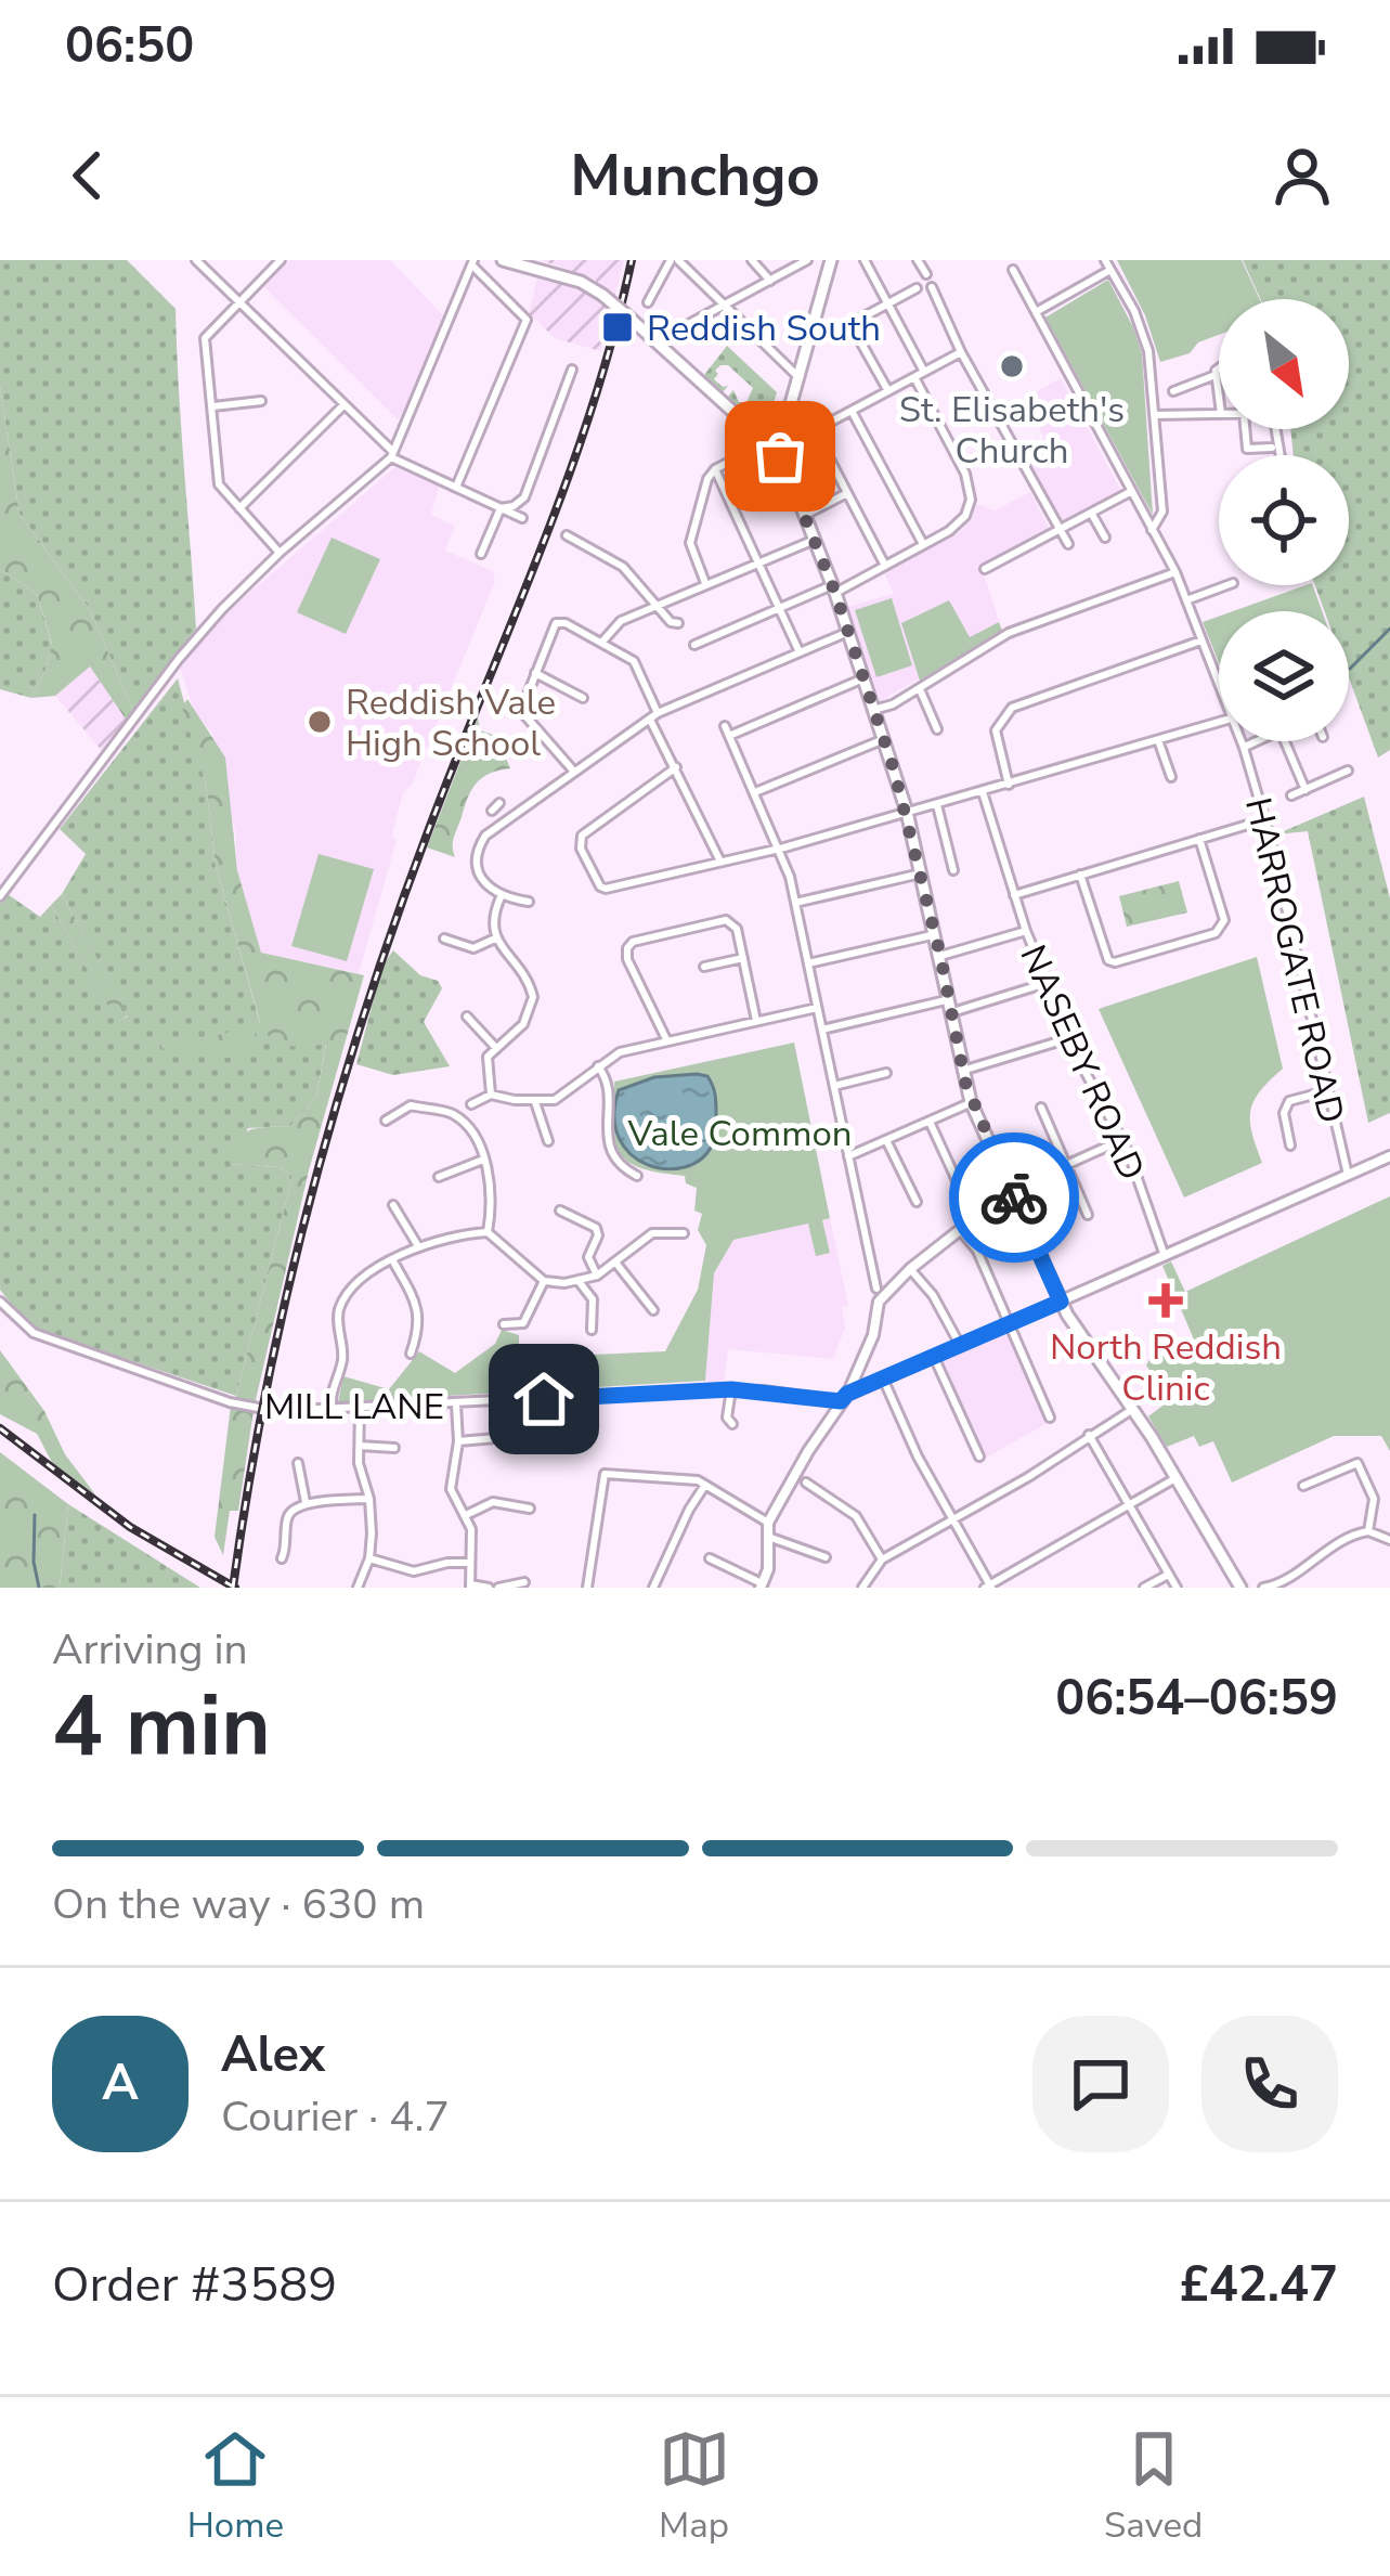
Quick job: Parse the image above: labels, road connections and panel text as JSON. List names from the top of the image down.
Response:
{
  "streets": {
    "street": ["HARROGATE ROAD", "NASEBY ROAD", "MILL LANE"]
  },
  "parks": ["Vale Common"],
  "places": {
    "transit": ["Reddish South"],
    "other": ["St. Elisabeth's Church", "Reddish Vale High School"],
    "health": ["North Reddish Clinic"]
  },
  "north": "bottom right",
  "page": {
    "status": "06:50",
    "header": "Munchgo",
    "heading": ["4 min", "Arriving in", "06:54–06:59"],
    "panel": [
      "Alex",
      "Courier · 4.7",
      "Order #3589",
      "£42.47"
    ],
    "bar": "On the way · 630 m",
    "round": "A",
    "tabs": ["Home", "Map", "Saved"]
  }
}
